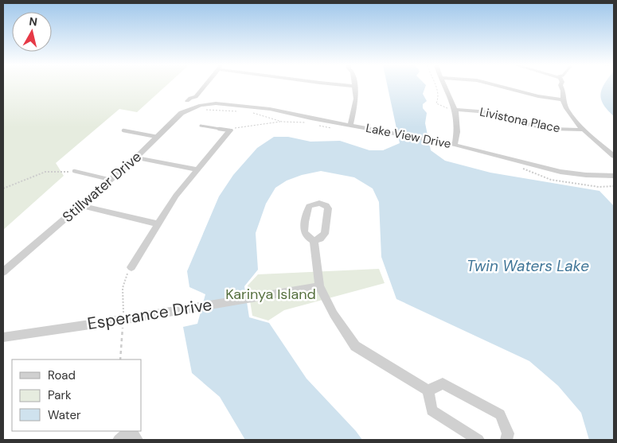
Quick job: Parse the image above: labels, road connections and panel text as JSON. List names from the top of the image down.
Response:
{
  "streets": {
    "street": [
      "Livistona Place",
      "Lake View Drive",
      "Stillwater Drive",
      "Esperance Drive"
    ]
  },
  "crossings": [
    ["Lake View Drive", "Stillwater Drive"]
  ],
  "water": ["Twin Waters Lake"],
  "parks": ["Karinya Island"],
  "legend": ["Road", "Park", "Water"],
  "north": "top"
}
